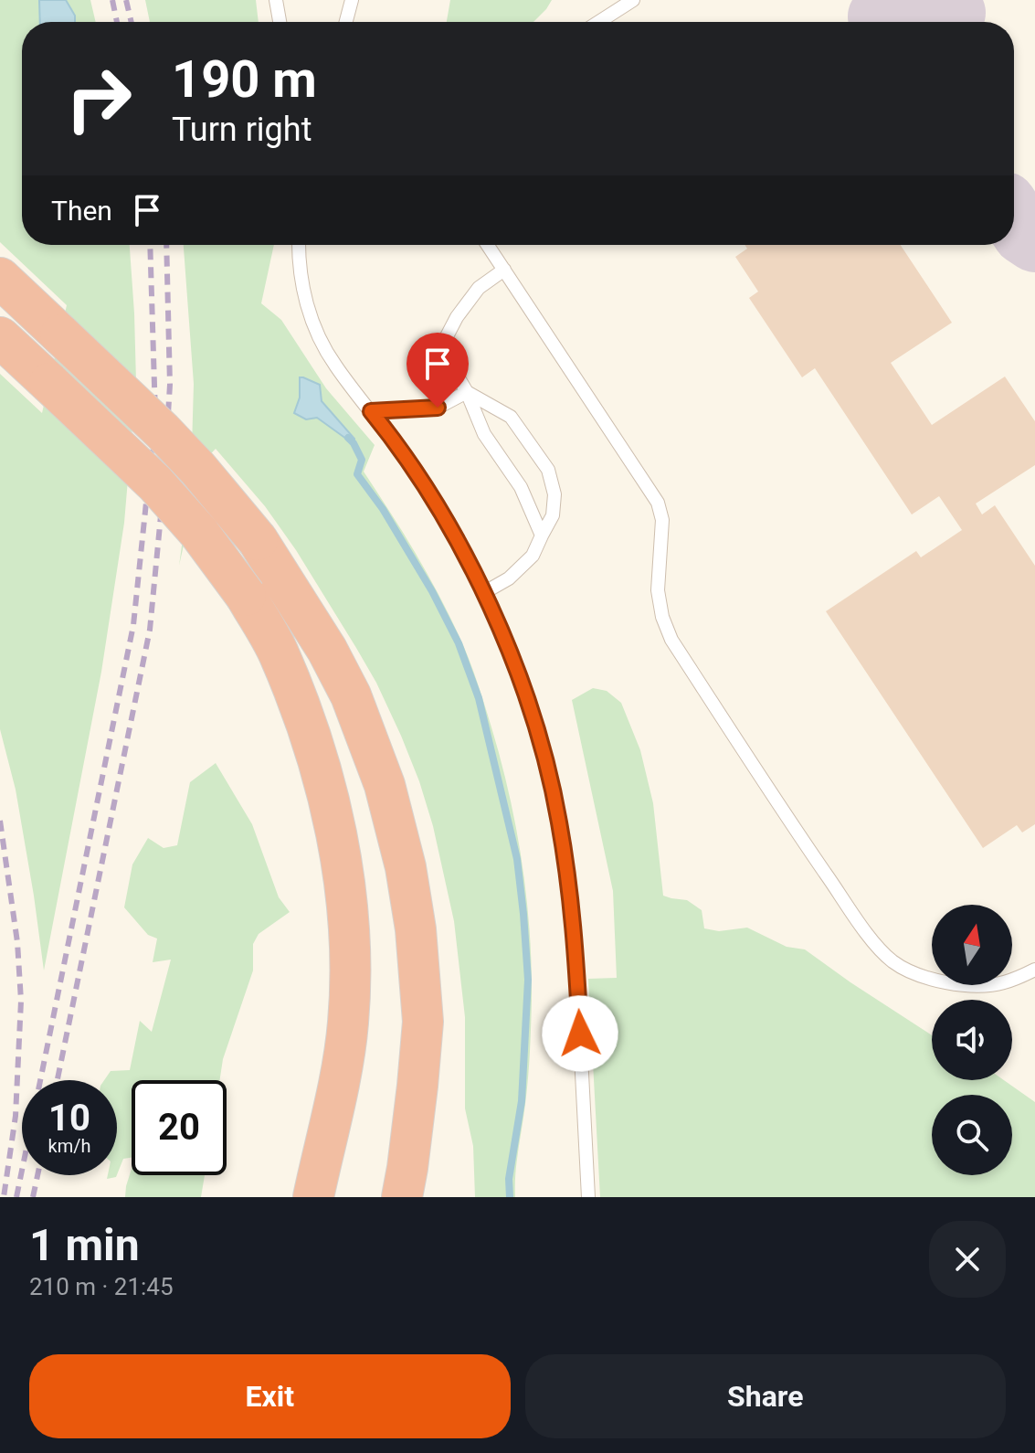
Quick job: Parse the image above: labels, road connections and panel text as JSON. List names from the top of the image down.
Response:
{
  "north": "top",
  "page": {
    "turn": ["190 m", "Turn right"],
    "then": "Then",
    "speed": "10 km/h",
    "limit": "20",
    "heading": ["1 min", "210 m · 21:45"],
    "buttons": ["Exit", "Share"]
  }
}
